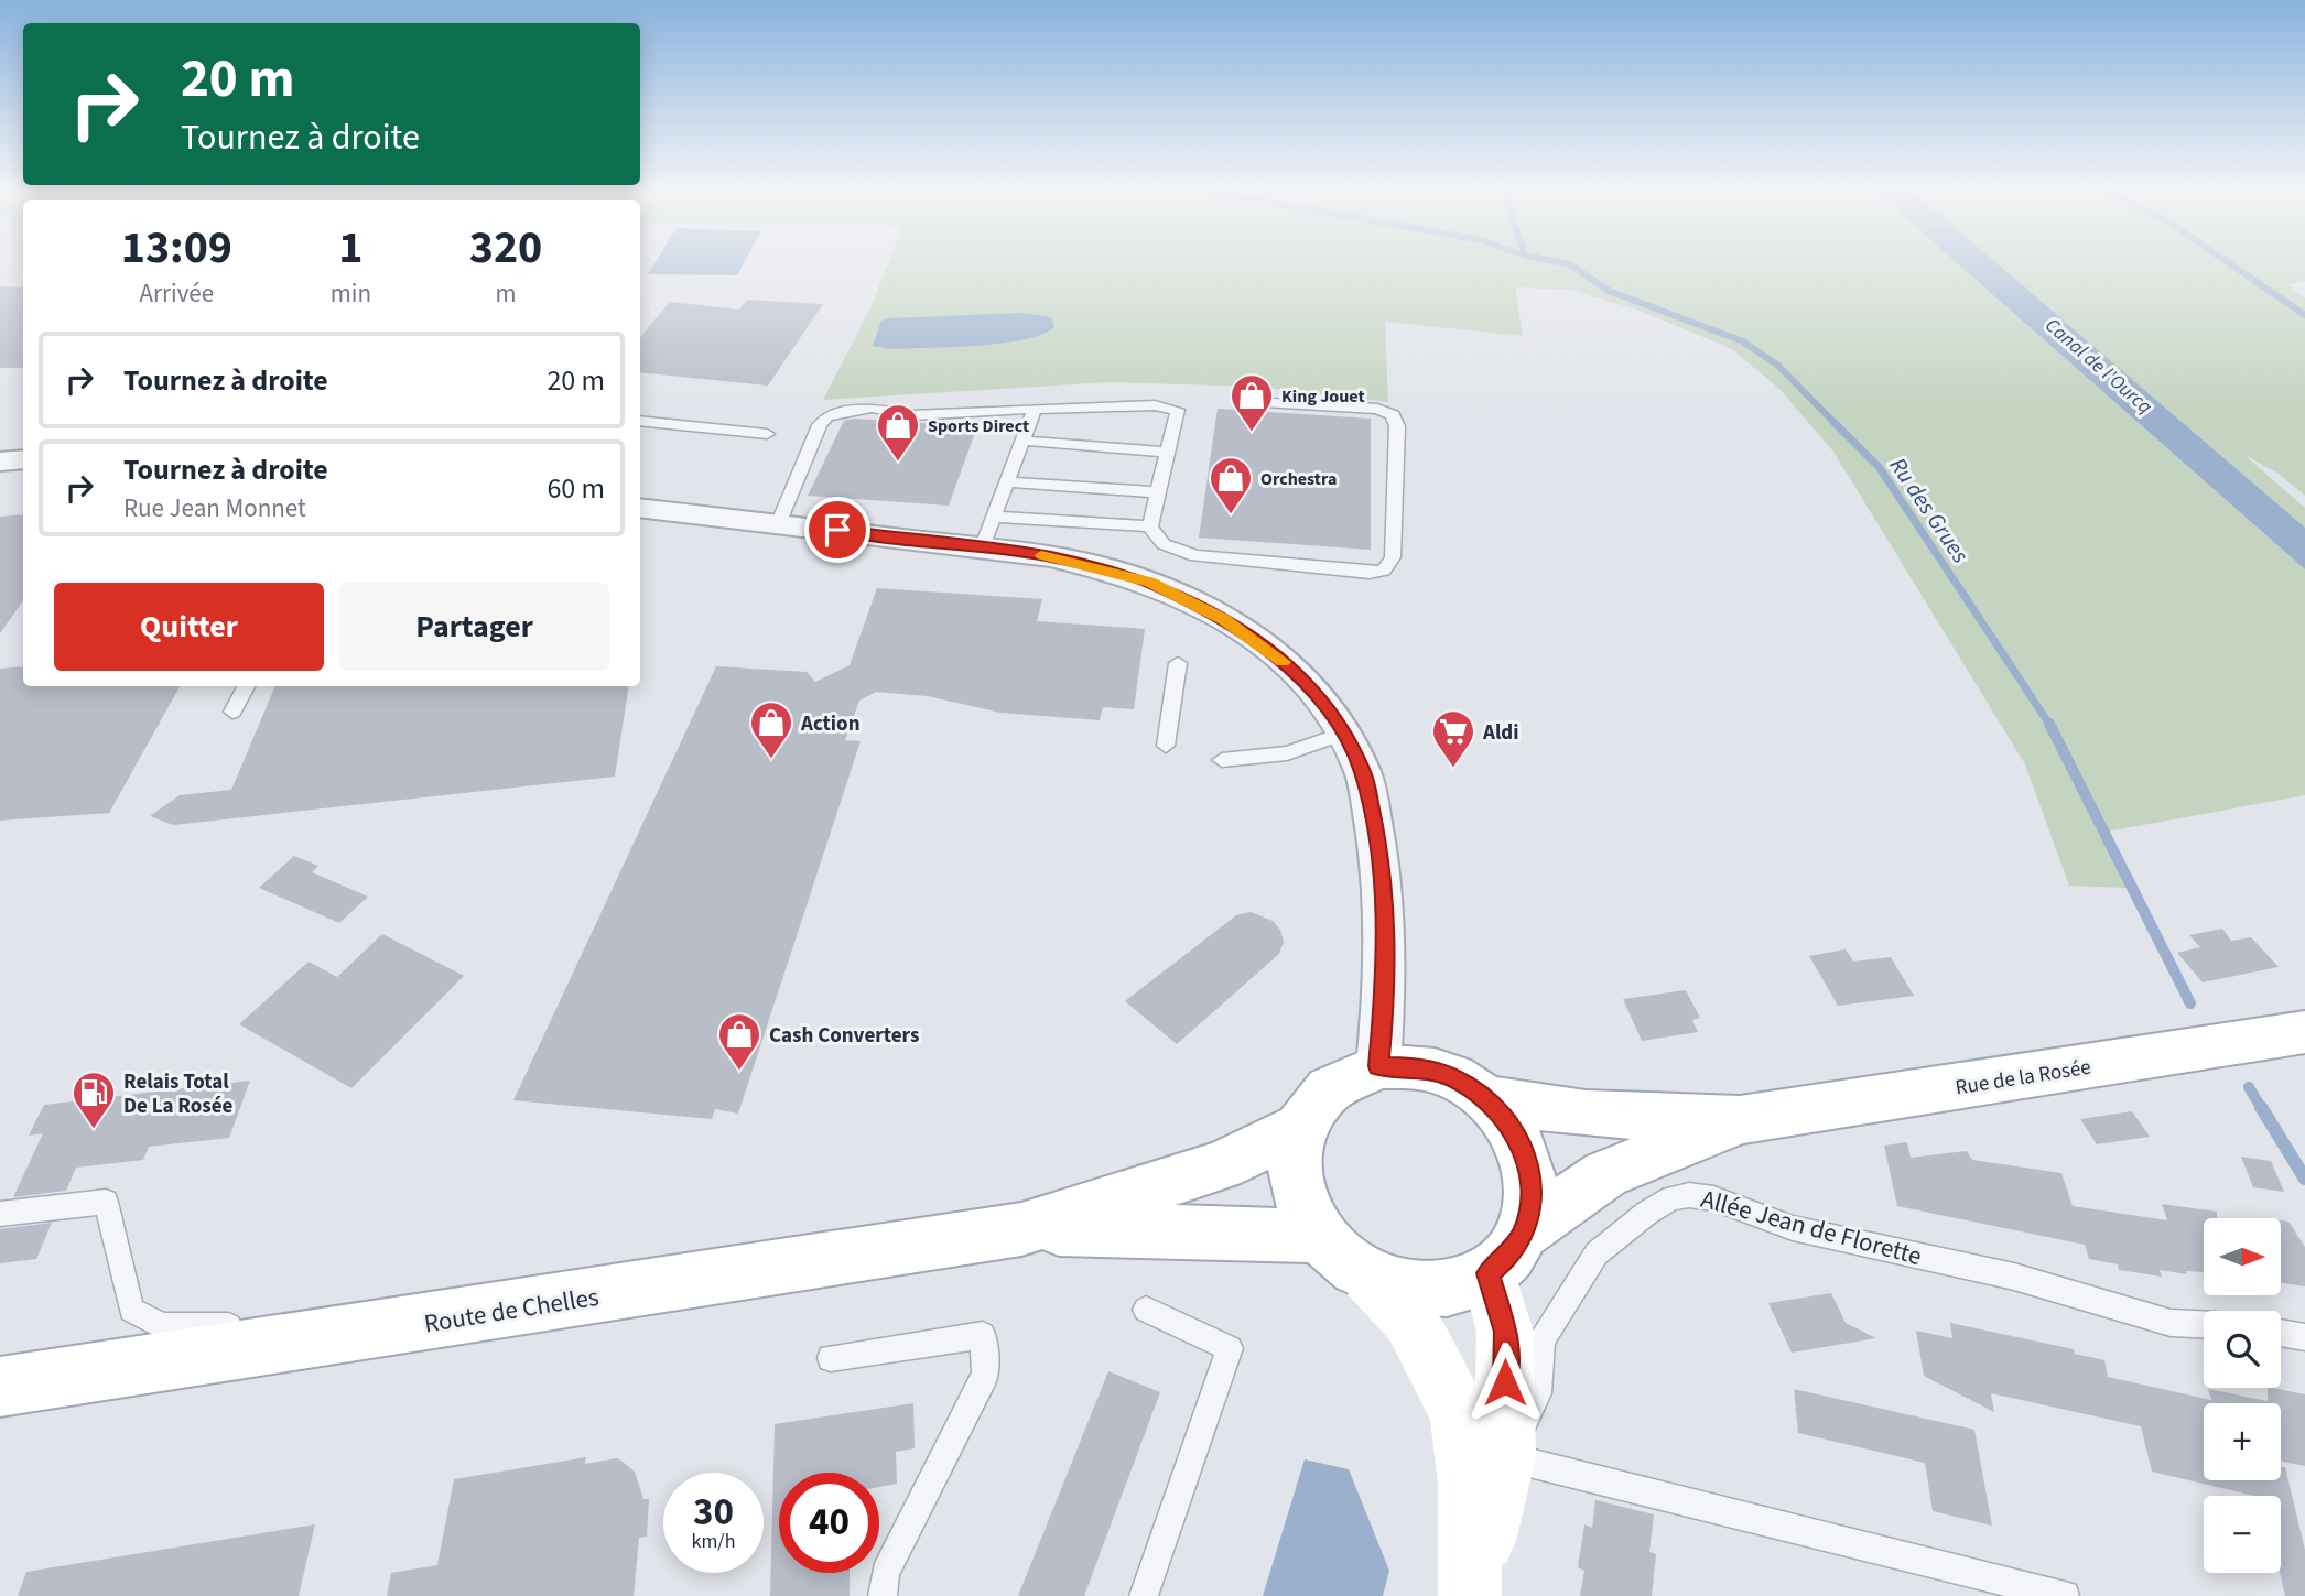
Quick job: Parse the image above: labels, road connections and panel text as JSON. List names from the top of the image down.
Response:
{
  "streets": {
    "main road": ["Rue de la Rosée", "Route de Chelles"],
    "lane": ["Allée Jean de Florette"]
  },
  "water": ["Canal de l'Ourcq", "Ru des Grues"],
  "places": {
    "shop": [
      "King Jouet",
      "Sports Direct",
      "Orchestra",
      "Action",
      "Cash Converters"
    ],
    "supermarket": ["Aldi"],
    "fuel station": ["Relais Total De La Rosée"]
  },
  "north": "right",
  "page": {
    "turn": ["20 m", "Tournez à droite"],
    "eta": [
      "13:09",
      "Arrivée",
      "1",
      "min",
      "320",
      "m"
    ],
    "list": [
      {
        "name": "Tournez à droite",
        "value": "20 m"
      },
      {
        "name": "Tournez à droite",
        "note": "Rue Jean Monnet",
        "value": "60 m"
      }
    ],
    "buttons": ["Quitter", "Partager"],
    "map_buttons": ["+", "−"],
    "speed": "30 km/h",
    "limit": "40"
  }
}
